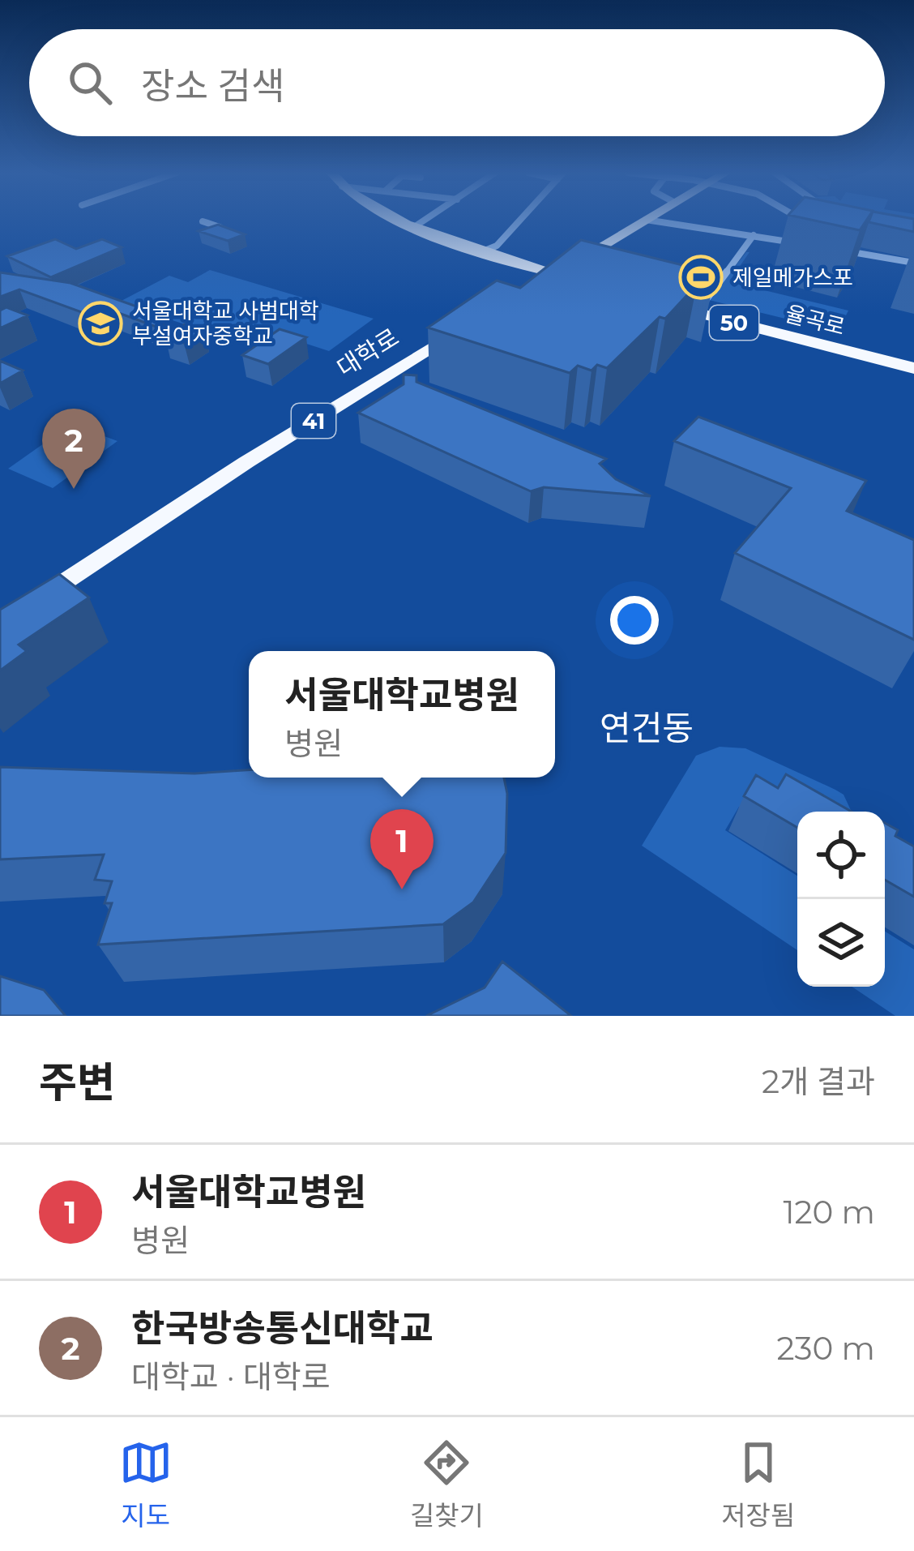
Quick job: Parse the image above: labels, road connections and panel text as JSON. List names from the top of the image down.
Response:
{
  "streets": {
    "main road": [
      "율곡로",
      "50",
      "대학로",
      "41"
    ]
  },
  "districts": ["연건동"],
  "places": {
    "sports": ["제일메가스포"],
    "school or university": ["서울대학교 사범대학 부설여자중학교"]
  },
  "page": {
    "search": "장소 검색",
    "pins": ["2", "1"],
    "popup": ["서울대학교병원", "병원"],
    "heading": ["주변", "2개 결과"],
    "list": [
      {
        "mark": "1",
        "name": "서울대학교병원",
        "note": "병원",
        "value": "120 m"
      },
      {
        "mark": "2",
        "name": "한국방송통신대학교",
        "note": "대학교 · 대학로",
        "value": "230 m"
      }
    ],
    "nav": ["지도", "길찾기", "저장됨"]
  }
}
